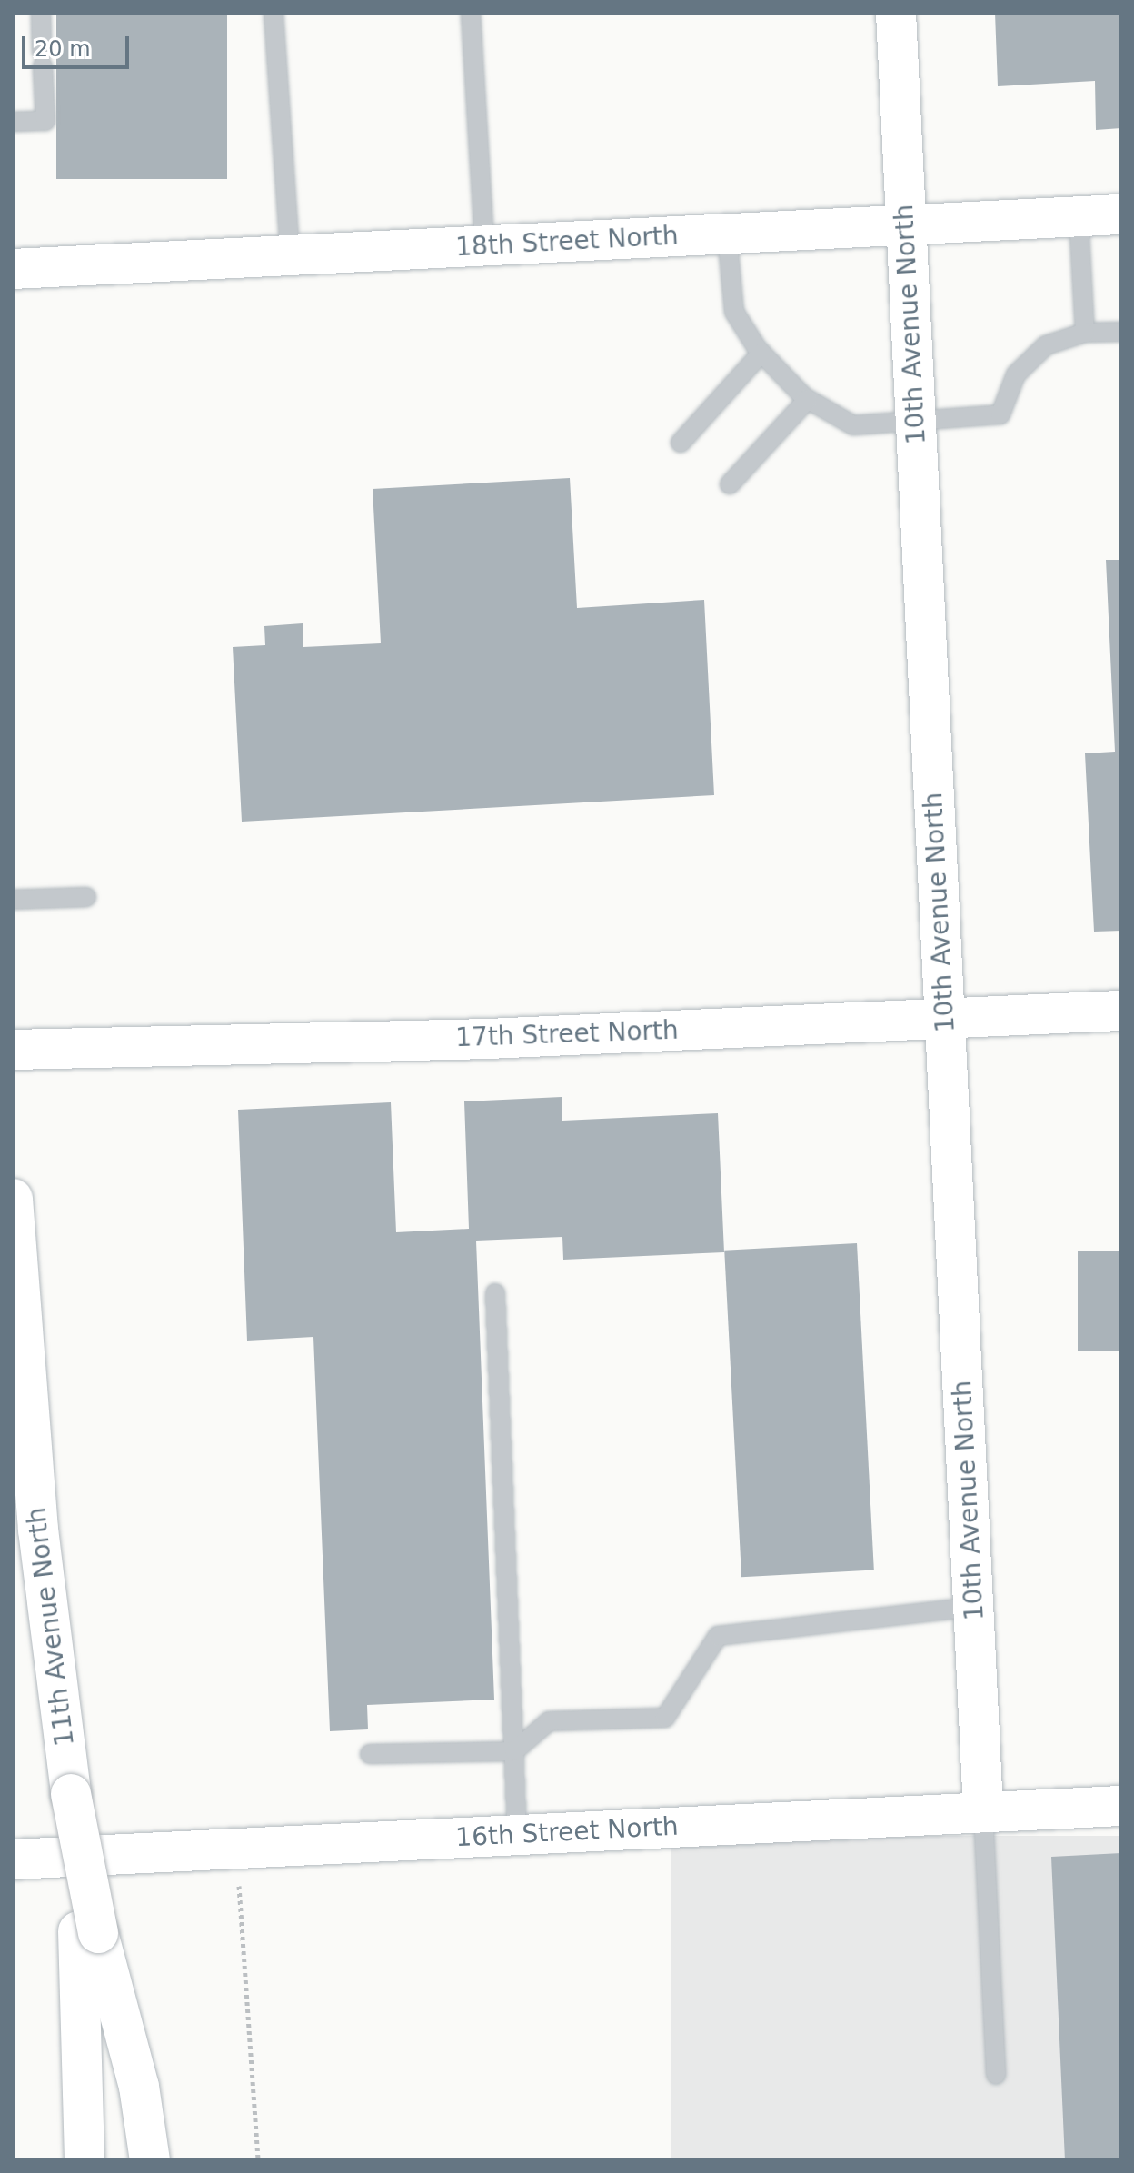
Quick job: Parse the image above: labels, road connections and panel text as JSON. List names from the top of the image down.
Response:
{
  "streets": {
    "main road": [
      "18th Street North",
      "10th Avenue North",
      "17th Street North",
      "11th Avenue North",
      "16th Street North"
    ]
  },
  "crossings": [
    ["18th Street North", "10th Avenue North"],
    ["10th Avenue North", "17th Street North"],
    ["10th Avenue North", "16th Street North"]
  ],
  "scale_bar": "20 m"
}
